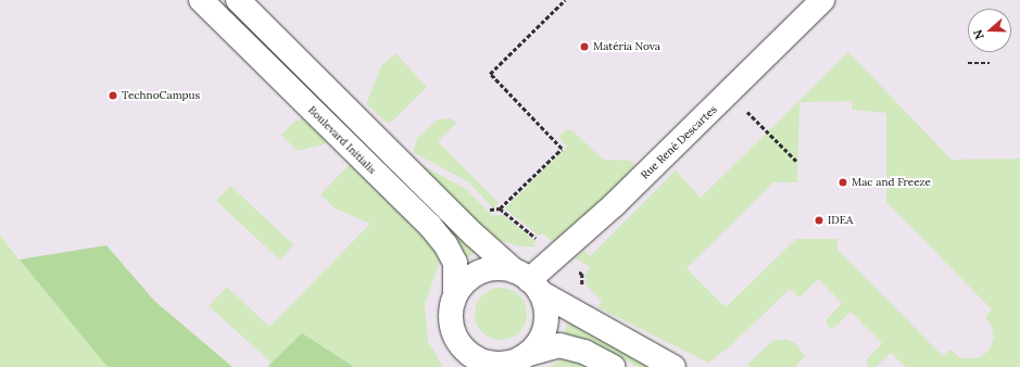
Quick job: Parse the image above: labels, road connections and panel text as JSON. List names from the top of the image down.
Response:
{
  "streets": {
    "street": ["Boulevard Initialis", "Rue René Descartes"]
  },
  "crossings": [
    ["Boulevard Initialis", "Rue René Descartes"]
  ],
  "places": [
    "Matéria Nova",
    "TechnoCampus",
    "Mac and Freeze",
    "IDEA"
  ],
  "north": "left"
}
